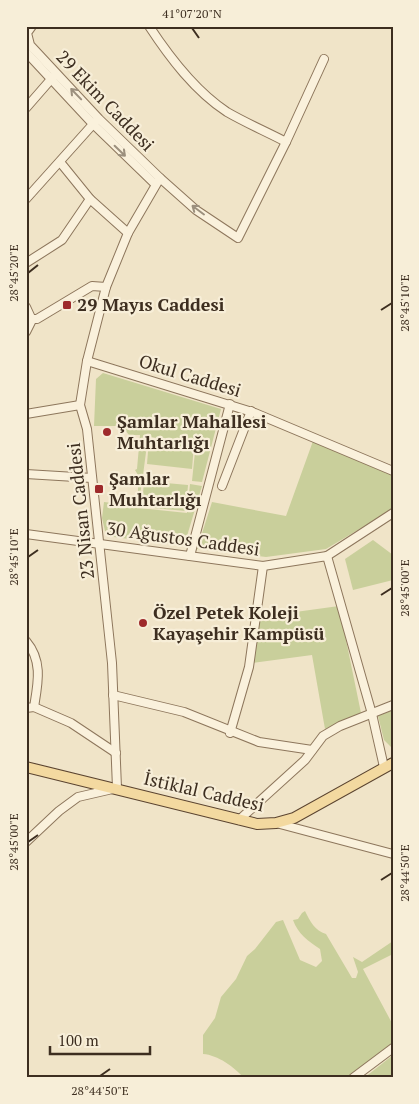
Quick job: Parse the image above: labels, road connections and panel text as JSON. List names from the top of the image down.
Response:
{
  "streets": {
    "main road": ["İstiklal Caddesi"],
    "street": [
      "29 Ekim Caddesi",
      "Okul Caddesi",
      "23 Nisan Caddesi",
      "30 Ağustos Caddesi"
    ]
  },
  "crossings": [
    ["29 Ekim Caddesi", "23 Nisan Caddesi"],
    ["Okul Caddesi", "23 Nisan Caddesi"],
    ["23 Nisan Caddesi", "30 Ağustos Caddesi"],
    ["23 Nisan Caddesi", "İstiklal Caddesi"]
  ],
  "places": {
    "transit": ["29 Mayıs Caddesi", "Şamlar Muhtarlığı"],
    "other": ["Şamlar Mahallesi Muhtarlığı", "Özel Petek Koleji Kayaşehir Kampüsü"]
  },
  "scale_bar": "100 m",
  "coordinates": [
    "41°07'20\"N",
    "28°45'20\"E",
    "28°45'10\"E",
    "28°45'00\"E",
    "28°44'50\"E"
  ]
}
